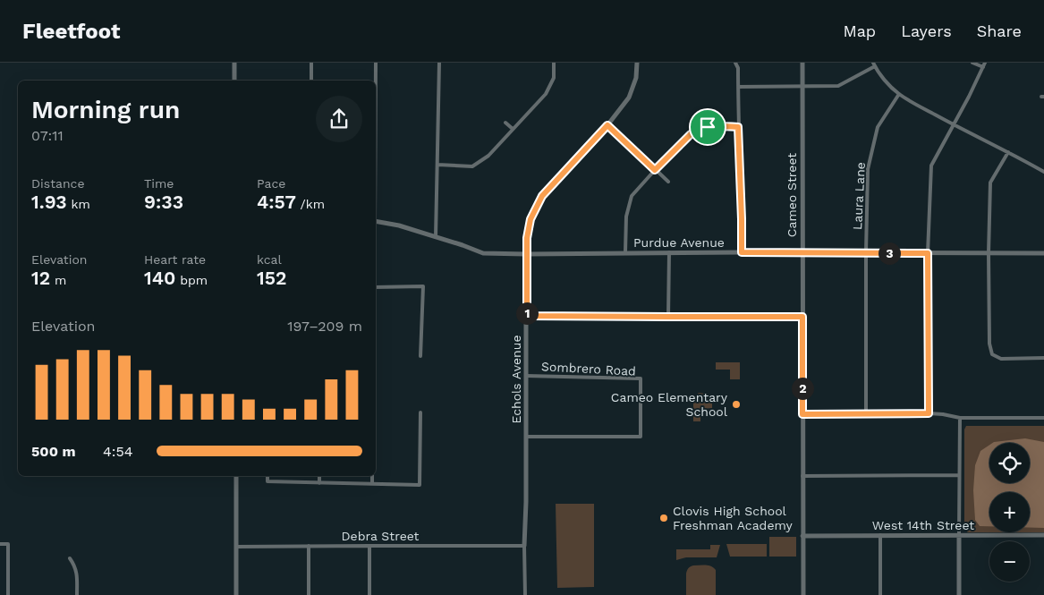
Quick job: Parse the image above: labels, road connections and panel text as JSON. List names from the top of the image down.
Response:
{
  "streets": {
    "street": [
      "Cameo Street",
      "Laura Lane",
      "Purdue Avenue",
      "Sombrero Road",
      "Echols Avenue",
      "West 14th Street",
      "Debra Street"
    ]
  },
  "crossings": [
    ["Cameo Street", "Purdue Avenue"],
    ["Cameo Street", "West 14th Street"],
    ["Laura Lane", "Purdue Avenue"],
    ["Purdue Avenue", "Echols Avenue"],
    ["Sombrero Road", "Echols Avenue"],
    ["Echols Avenue", "Debra Street"]
  ],
  "places": ["Cameo Elementary School", "Clovis High School Freshman Academy"],
  "page": {
    "header": "Fleetfoot",
    "nav": ["Map", "Layers", "Share"],
    "heading": ["Morning run", "07:11"],
    "stats": [
      ["Distance", "1.93 km"],
      ["Time", "9:33"],
      ["Pace", "4:57 /km"],
      ["Elevation", "12 m"],
      ["Heart rate", "140 bpm"],
      ["kcal", "152"]
    ],
    "pins": ["3", "1", "2"],
    "chart": ["Elevation", "197–209 m"],
    "list": [
      {
        "name": "500 m",
        "note": "4:54"
      }
    ],
    "map_buttons": ["+", "−"]
  }
}
